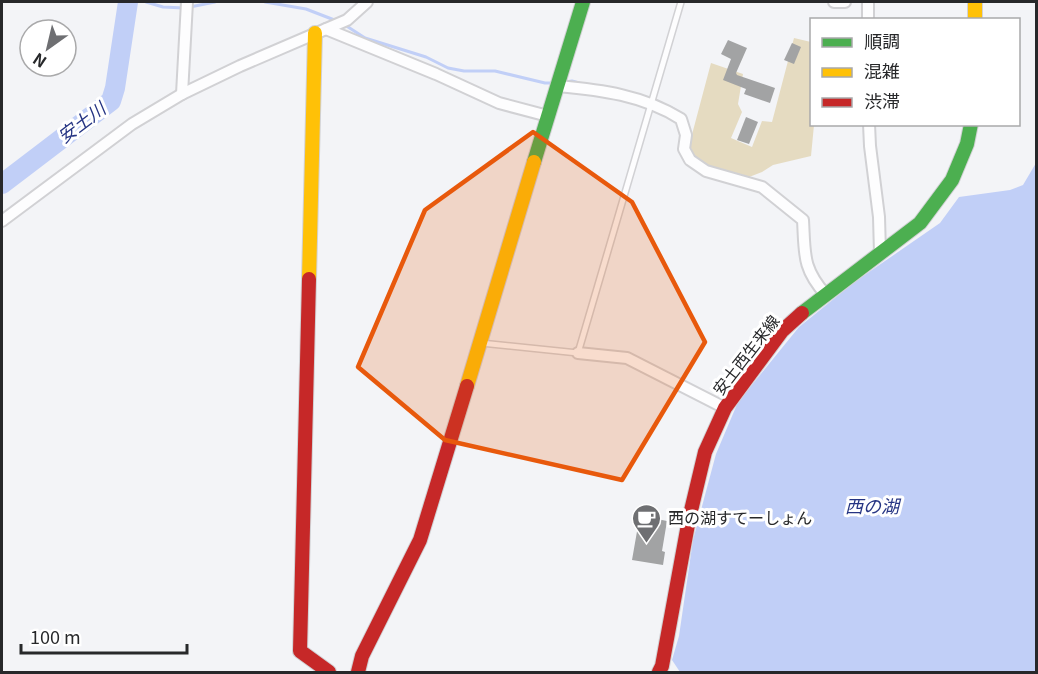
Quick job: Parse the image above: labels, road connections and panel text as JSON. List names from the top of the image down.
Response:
{
  "streets": {
    "street": ["安土西生来線"]
  },
  "water": ["安土川", "西の湖"],
  "places": {
    "cafe": ["西の湖すてーしょん"]
  },
  "legend": ["順調", "混雑", "渋滞"],
  "scale_bar": "100 m",
  "north": "bottom left"
}
